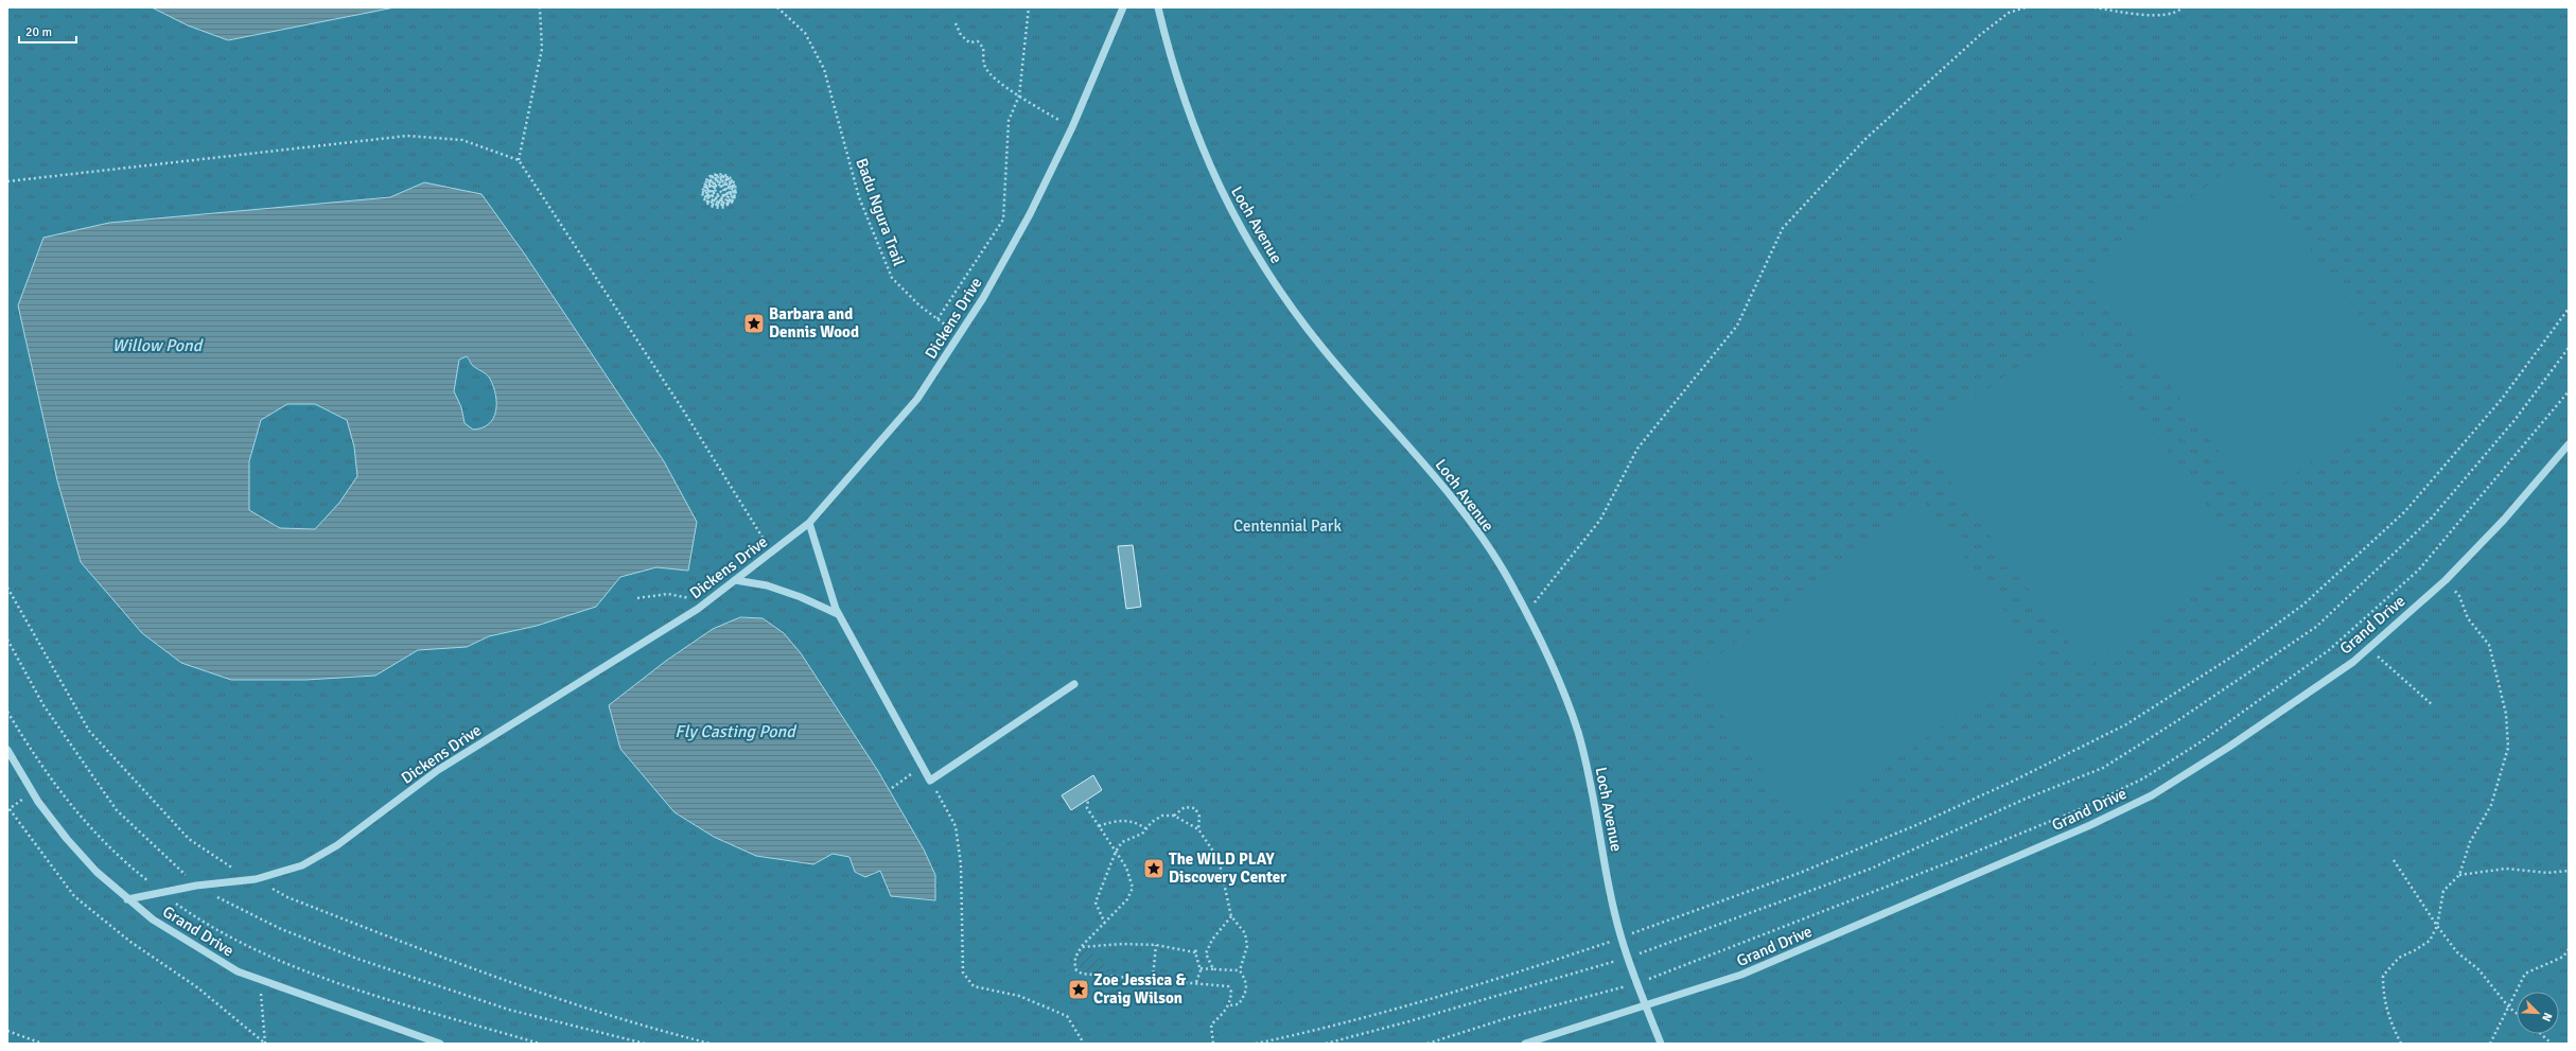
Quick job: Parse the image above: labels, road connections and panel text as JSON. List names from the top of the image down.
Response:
{
  "streets": {
    "street": ["Loch Avenue", "Dickens Drive", "Grand Drive"],
    "path": ["Badu Ngura Trail"]
  },
  "crossings": [
    ["Loch Avenue", "Grand Drive"],
    ["Dickens Drive", "Grand Drive"]
  ],
  "water": ["Willow Pond", "Fly Casting Pond"],
  "parks": ["Centennial Park"],
  "places": {
    "place": ["Barbara and Dennis Wood", "The WILD PLAY Discovery Center", "Zoe Jessica & Craig Wilson"]
  },
  "scale_bar": "20 m",
  "north": "bottom right"
}
